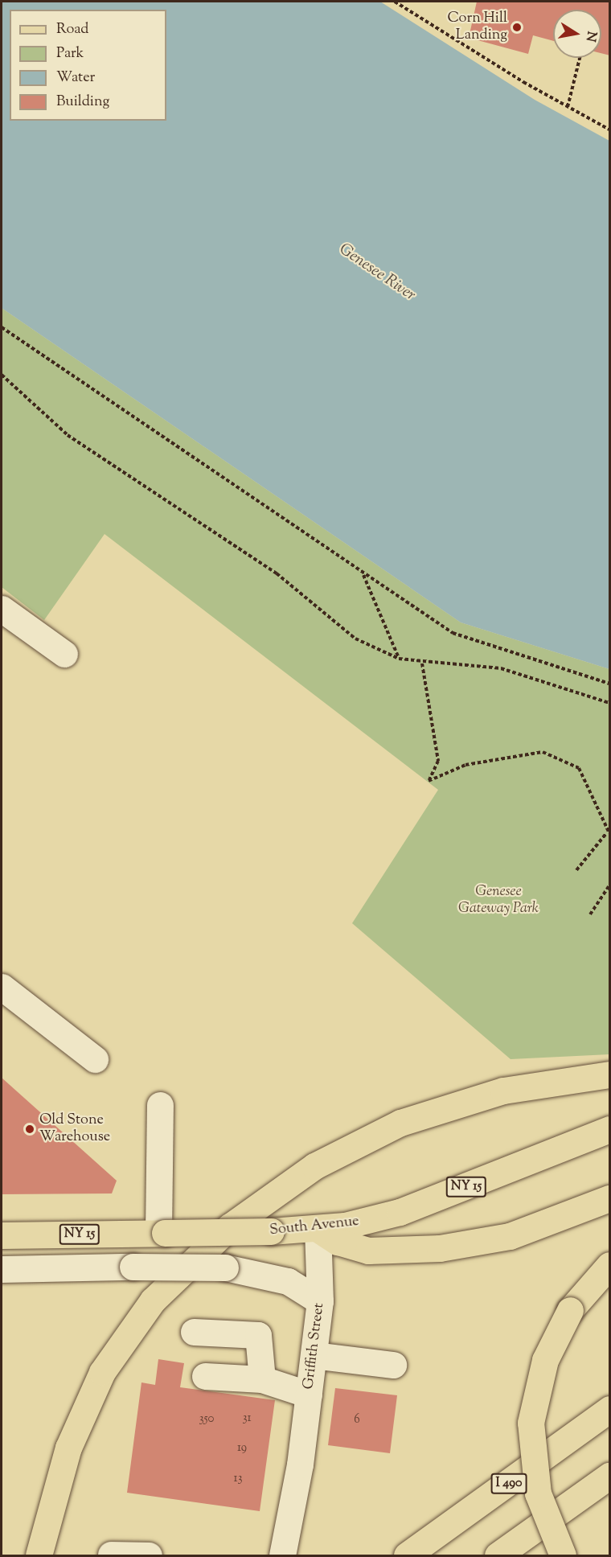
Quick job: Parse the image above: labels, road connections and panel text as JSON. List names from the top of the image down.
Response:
{
  "streets": {
    "main road": ["NY 15", "South Avenue", "I 490"],
    "street": ["Griffith Street"]
  },
  "crossings": [
    ["South Avenue", "Griffith Street"]
  ],
  "water": ["Genesee River"],
  "parks": ["Genesee Gateway Park"],
  "places": ["Corn Hill Landing", "Old Stone Warehouse"],
  "house_numbers": [
    "31",
    "350",
    "6",
    "19",
    "13"
  ],
  "legend": [
    "Road",
    "Park",
    "Water",
    "Building"
  ],
  "north": "right"
}
